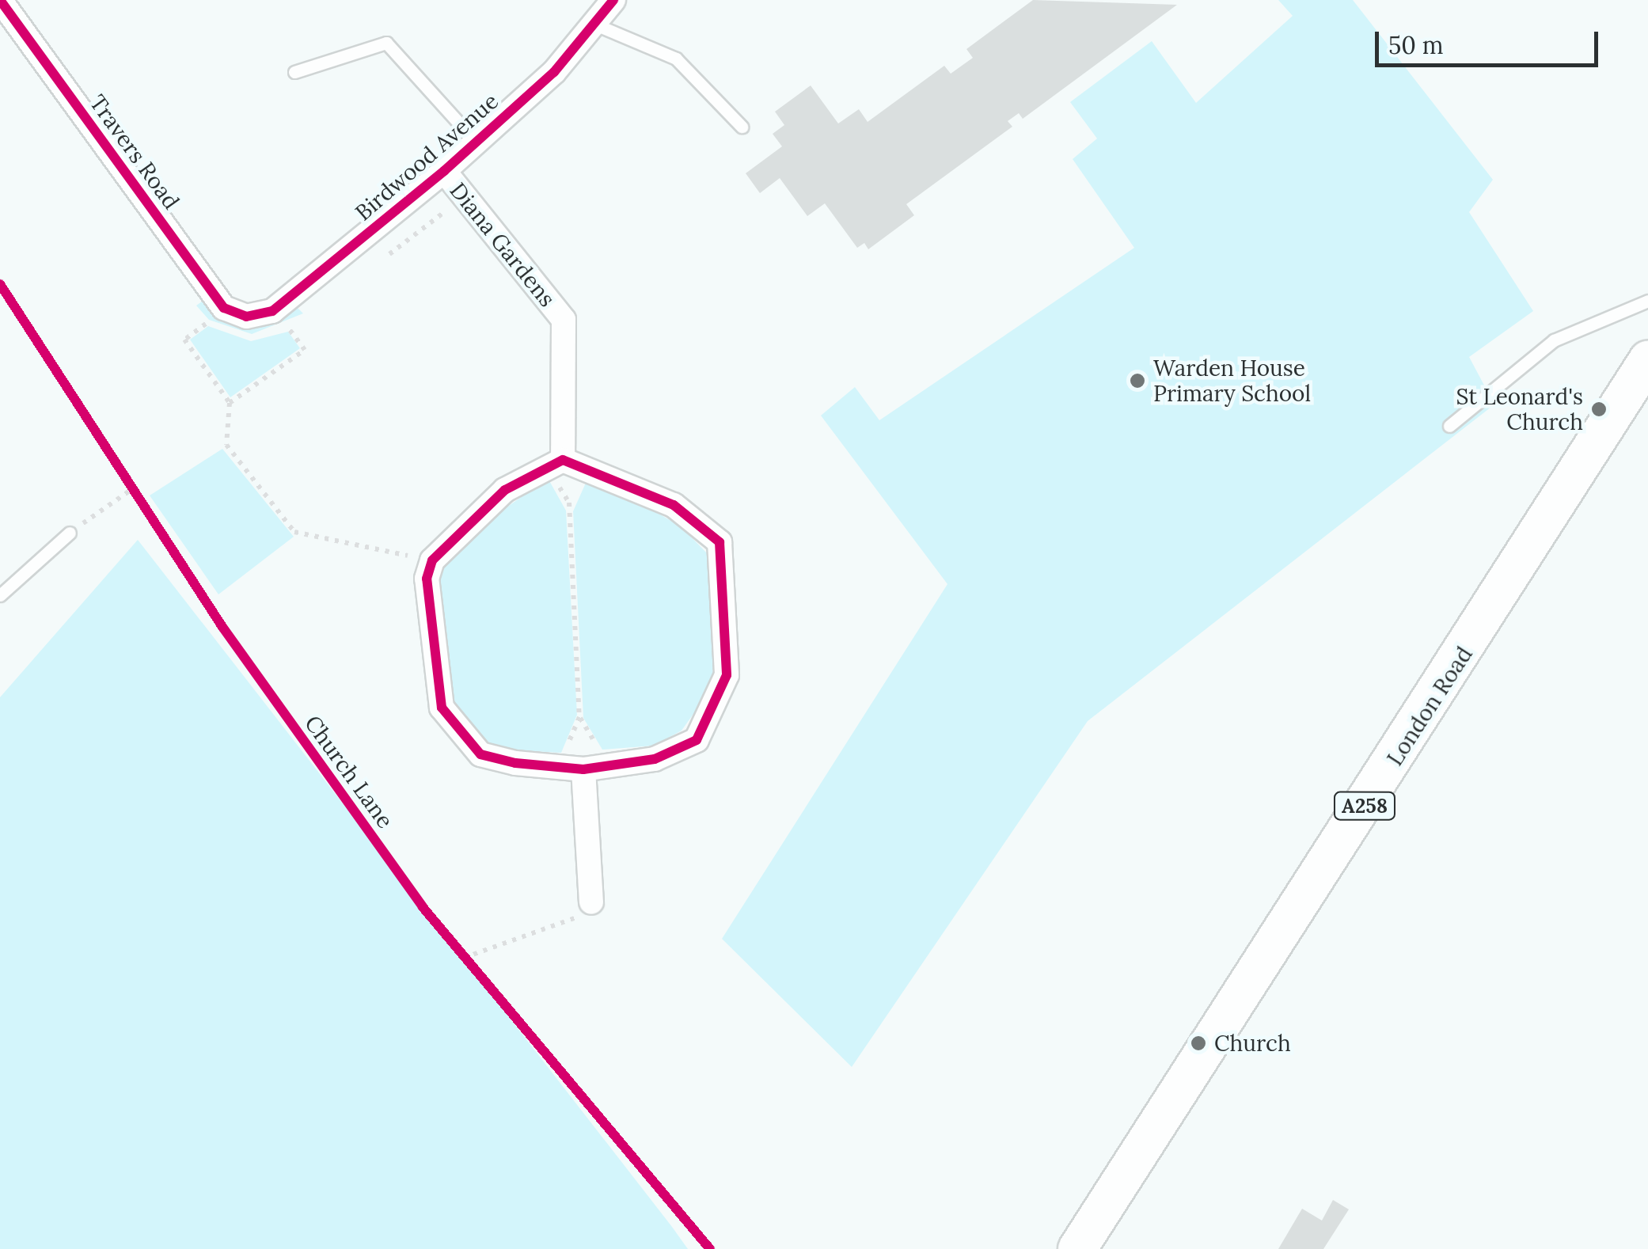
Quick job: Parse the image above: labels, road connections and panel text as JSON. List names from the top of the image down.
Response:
{
  "streets": {
    "main road": ["London Road", "A258"],
    "street": ["Travers Road", "Birdwood Avenue", "Diana Gardens"],
    "cycle path": ["Church Lane"]
  },
  "crossings": [
    ["Travers Road", "Birdwood Avenue"],
    ["Birdwood Avenue", "Diana Gardens"]
  ],
  "places": ["Warden House Primary School", "St Leonard's Church", "Church"],
  "scale_bar": "50 m"
}
